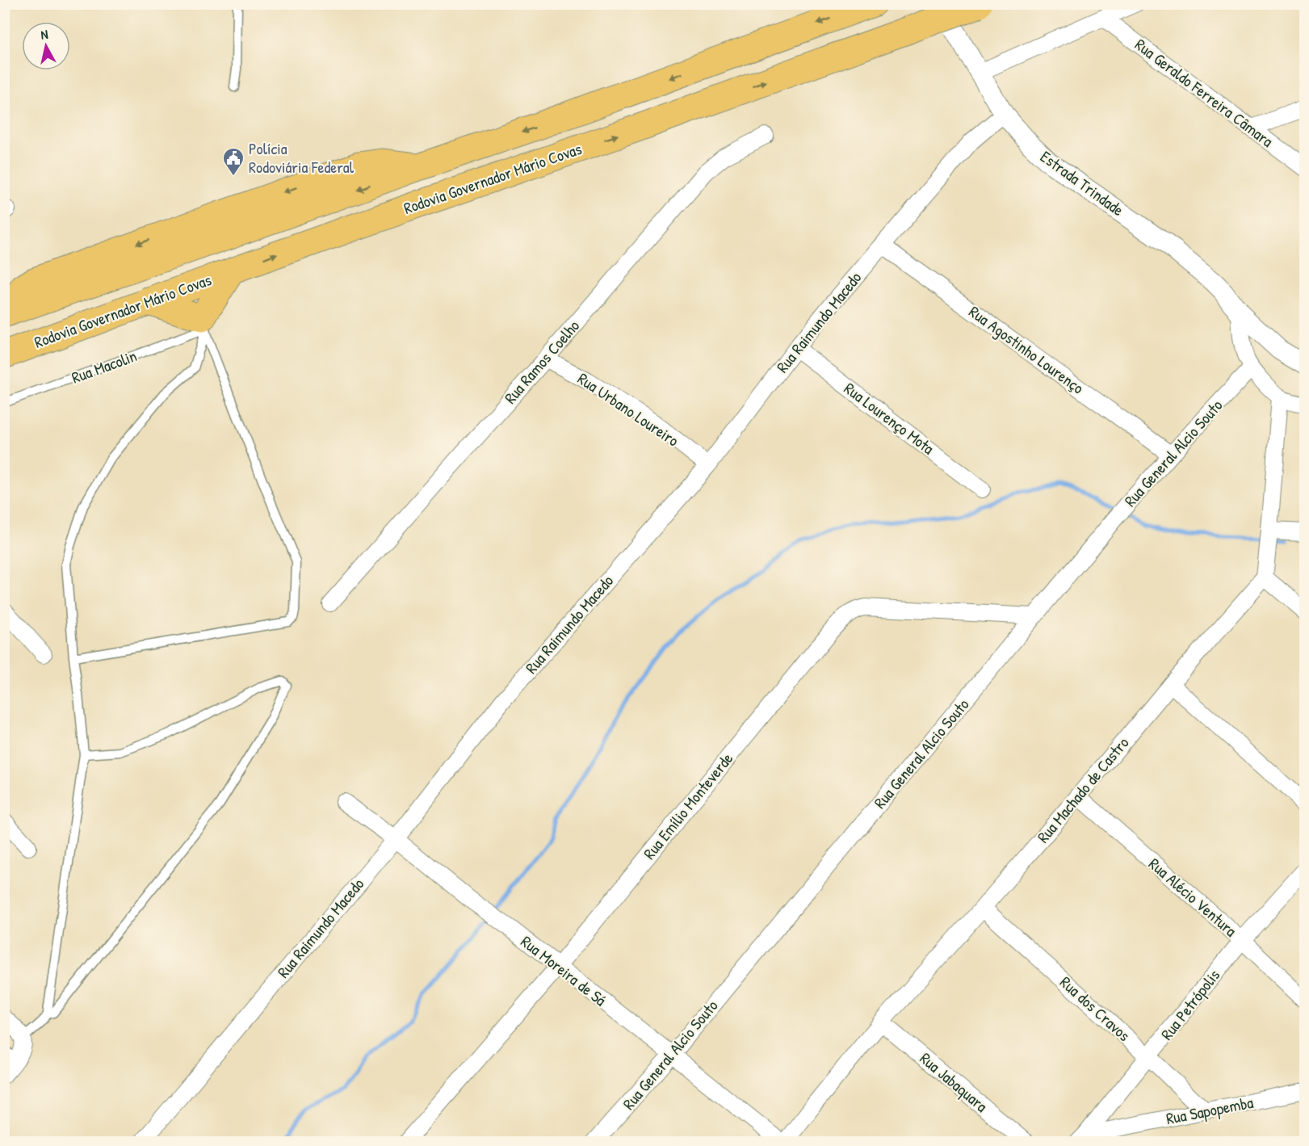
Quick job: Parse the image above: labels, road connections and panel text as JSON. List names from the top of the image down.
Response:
{
  "streets": {
    "highway": ["Rodovia Governador Mário Covas"],
    "street": [
      "Rua Geraldo Ferreira Câmara",
      "Estrada Trindade",
      "Rua Raimundo Macedo",
      "Rua Agostinho Lourenço",
      "Rua Ramos Coelho",
      "Rua Urbano Loureiro",
      "Rua Lourenço Mota",
      "Rua General Alcio Souto",
      "Rua Machado de Castro",
      "Rua Emílio Monteverde",
      "Rua Alécio Ventura",
      "Rua Moreira de Sá",
      "Rua Petrópolis",
      "Rua dos Cravos",
      "Rua Jabaquara",
      "Rua Sapopemba"
    ],
    "lane": ["Rua Macolin"]
  },
  "crossings": [
    ["Estrada Trindade", "Rua Raimundo Macedo"],
    ["Rua Raimundo Macedo", "Rua Agostinho Lourenço"],
    ["Rua Raimundo Macedo", "Rua Urbano Loureiro"],
    ["Rua Raimundo Macedo", "Rua Lourenço Mota"],
    ["Rua Raimundo Macedo", "Rua Moreira de Sá"],
    ["Rua Agostinho Lourenço", "Rua General Alcio Souto"],
    ["Rua Ramos Coelho", "Rua Urbano Loureiro"],
    ["Rua General Alcio Souto", "Rua Emílio Monteverde"],
    ["Rua General Alcio Souto", "Rua Moreira de Sá"],
    ["Rua Machado de Castro", "Rua Alécio Ventura"],
    ["Rua Machado de Castro", "Rua dos Cravos"],
    ["Rua Machado de Castro", "Rua Jabaquara"],
    ["Rua Emílio Monteverde", "Rua Moreira de Sá"],
    ["Rua Alécio Ventura", "Rua Petrópolis"],
    ["Rua Petrópolis", "Rua dos Cravos"],
    ["Rua Petrópolis", "Rua Sapopemba"],
    ["Rua dos Cravos", "Rua Sapopemba"]
  ],
  "places": {
    "public building": ["Polícia Rodoviária Federal"]
  },
  "north": "top"
}
